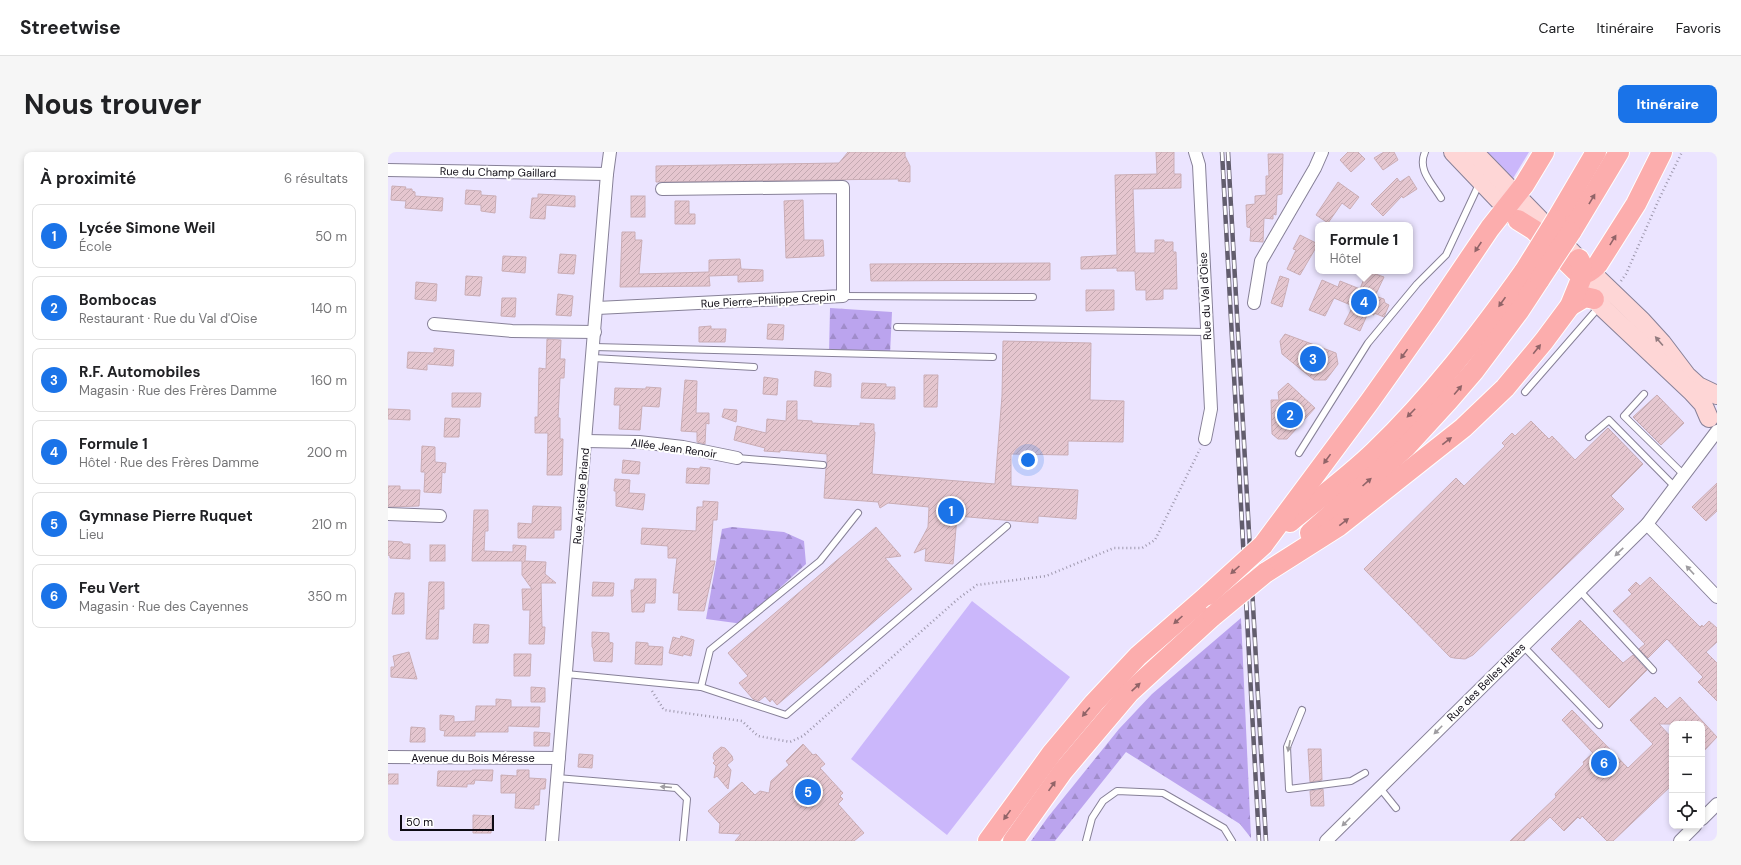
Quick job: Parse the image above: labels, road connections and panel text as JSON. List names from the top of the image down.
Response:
{
  "streets": {
    "street": [
      "Rue du Champ Gaillard",
      "Rue du Val d'Oise",
      "Rue Pierre-Philippe Crepin",
      "Allée Jean Renoir",
      "Rue Aristide Briand",
      "Rue des Belles Hâtes",
      "Avenue du Bois Méresse"
    ]
  },
  "crossings": [
    ["Rue du Champ Gaillard", "Rue Aristide Briand"],
    ["Rue Pierre-Philippe Crepin", "Rue Aristide Briand"],
    ["Allée Jean Renoir", "Rue Aristide Briand"],
    ["Rue Aristide Briand", "Avenue du Bois Méresse"]
  ],
  "one_way": ["Rue des Belles Hâtes"],
  "scale_bar": "50 m",
  "page": {
    "header": "Streetwise",
    "nav": ["Carte", "Itinéraire", "Favoris"],
    "buttons": "Itinéraire",
    "title": "Nous trouver",
    "heading": ["À proximité", "6 résultats"],
    "list": [
      {
        "mark": "1",
        "name": "Lycée Simone Weil",
        "note": "École",
        "value": "50 m"
      },
      {
        "mark": "2",
        "name": "Bombocas",
        "note": "Restaurant · Rue du Val d'Oise",
        "value": "140 m"
      },
      {
        "mark": "3",
        "name": "R.F. Automobiles",
        "note": "Magasin · Rue des Frères Damme",
        "value": "160 m"
      },
      {
        "mark": "4",
        "name": "Formule 1",
        "note": "Hôtel · Rue des Frères Damme",
        "value": "200 m"
      },
      {
        "mark": "5",
        "name": "Gymnase Pierre Ruquet",
        "note": "Lieu",
        "value": "210 m"
      },
      {
        "mark": "6",
        "name": "Feu Vert",
        "note": "Magasin · Rue des Cayennes",
        "value": "350 m"
      }
    ],
    "popup": ["Formule 1", "Hôtel"],
    "pins": [
      "4",
      "3",
      "2",
      "1",
      "6",
      "5"
    ],
    "map_buttons": ["+", "−"],
    "scale": "50 m"
  }
}
